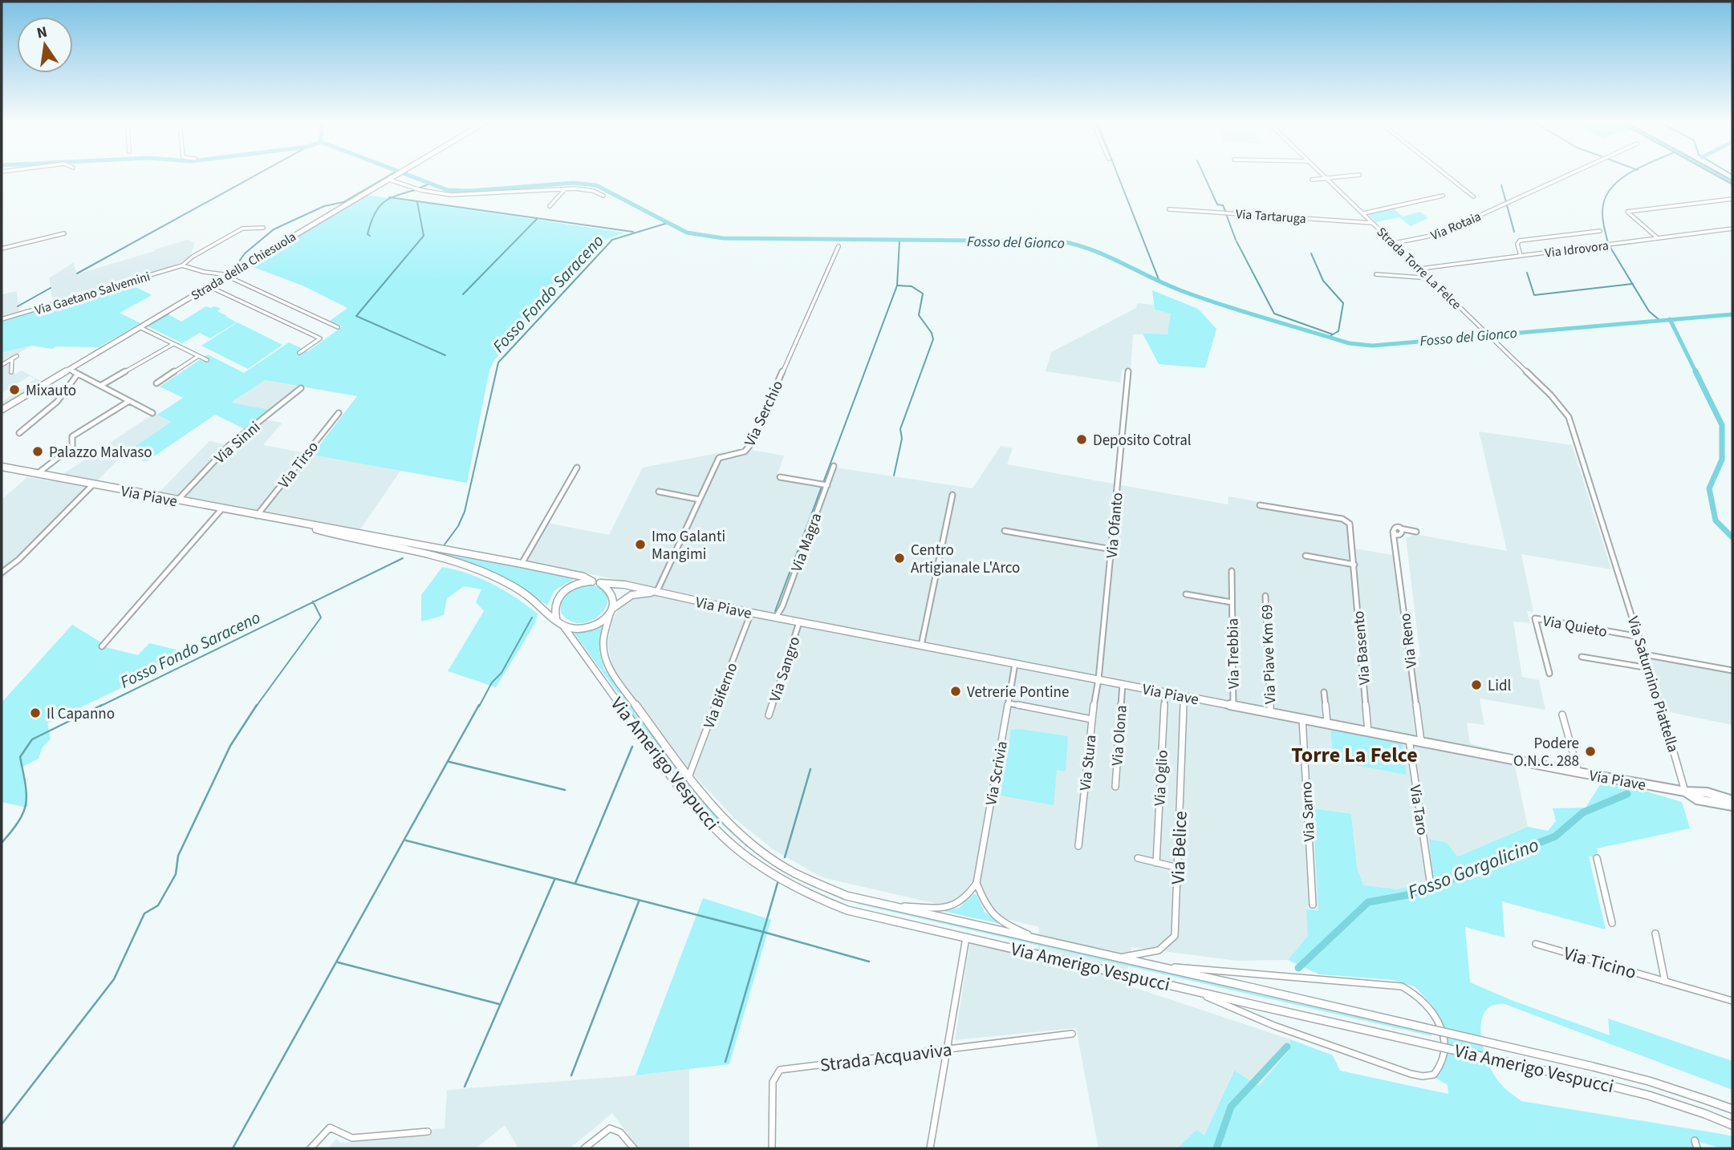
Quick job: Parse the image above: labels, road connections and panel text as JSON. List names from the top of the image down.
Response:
{
  "streets": {
    "main road": ["Via Piave"],
    "street": [
      "Via Tartaruga",
      "Via Rotaia",
      "Via Idrovora",
      "Strada della Chiesuola",
      "Strada Torre La Felce",
      "Via Gaetano Salvemini",
      "Via Serchio",
      "Via Sinni",
      "Via Tirso",
      "Via Ofanto",
      "Via Magra",
      "Via Quieto",
      "Via Reno",
      "Via Basento",
      "Via Trebbia",
      "Via Piave Km 69",
      "Via Sangro",
      "Via Saturnino Piattella",
      "Via Biferno",
      "Via Olona",
      "Via Stura",
      "Via Amerigo Vespucci",
      "Via Scrivia",
      "Via Oglio",
      "Via Taro",
      "Via Sarno",
      "Via Belice",
      "Via Ticino",
      "Strada Acquaviva"
    ]
  },
  "crossings": [
    ["Via Tartaruga", "Strada Torre La Felce"],
    ["Via Rotaia", "Strada Torre La Felce"],
    ["Via Idrovora", "Strada Torre La Felce"],
    ["Strada della Chiesuola", "Via Gaetano Salvemini"],
    ["Strada Torre La Felce", "Via Saturnino Piattella"],
    ["Via Serchio", "Via Piave"],
    ["Via Sinni", "Via Piave"],
    ["Via Tirso", "Via Piave"],
    ["Via Piave", "Via Ofanto"],
    ["Via Piave", "Via Magra"],
    ["Via Piave", "Via Reno"],
    ["Via Piave", "Via Basento"],
    ["Via Piave", "Via Trebbia"],
    ["Via Piave", "Via Piave Km 69"],
    ["Via Piave", "Via Sangro"],
    ["Via Piave", "Via Saturnino Piattella"],
    ["Via Piave", "Via Biferno"],
    ["Via Piave", "Via Olona"],
    ["Via Piave", "Via Stura"],
    ["Via Piave", "Via Amerigo Vespucci"],
    ["Via Piave", "Via Scrivia"],
    ["Via Piave", "Via Oglio"],
    ["Via Piave", "Via Taro"],
    ["Via Piave", "Via Sarno"],
    ["Via Piave", "Via Belice"],
    ["Via Ofanto", "Via Stura"],
    ["Via Quieto", "Via Saturnino Piattella"],
    ["Via Biferno", "Via Amerigo Vespucci"],
    ["Via Amerigo Vespucci", "Via Belice"]
  ],
  "districts": ["Torre La Felce"],
  "water": ["Fosso del Gionco", "Fosso Fondo Saraceno", "Fosso Gorgolicino"],
  "places": [
    "Mixauto",
    "Deposito Cotral",
    "Palazzo Malvaso",
    "Imo Galanti Mangimi",
    "Centro Artigianale L'Arco",
    "Lidl",
    "Vetrerie Pontine",
    "Il Capanno",
    "Podere O.N.C. 288"
  ],
  "north": "top"
}
